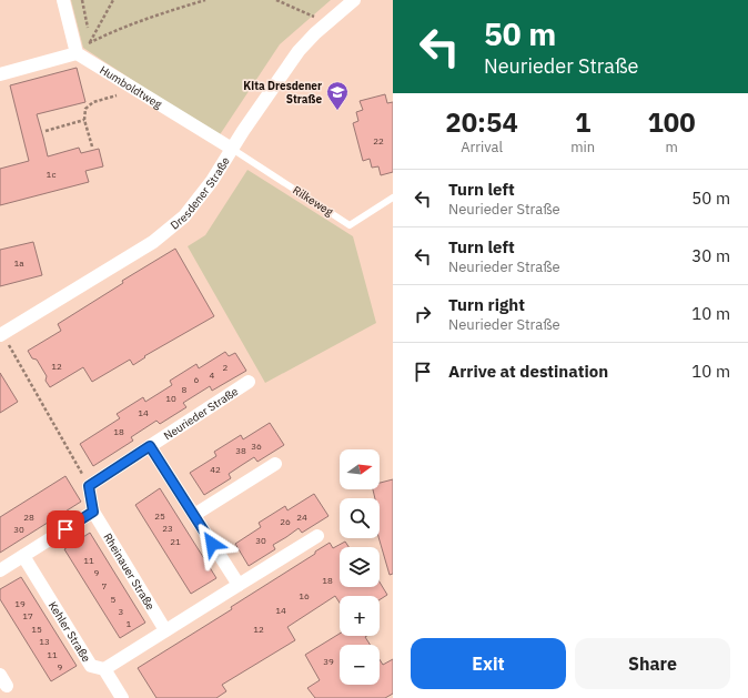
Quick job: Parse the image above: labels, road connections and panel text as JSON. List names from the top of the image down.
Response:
{
  "streets": {
    "street": [
      "Humboldtweg",
      "Dresdener Straße",
      "Neurieder Straße",
      "Rheinauer Straße",
      "Kehler Straße"
    ],
    "lane": ["Rilkeweg"]
  },
  "crossings": [
    ["Humboldtweg", "Dresdener Straße"],
    ["Humboldtweg", "Rilkeweg"],
    ["Dresdener Straße", "Rilkeweg"]
  ],
  "places": {
    "school or university": ["Kita Dresdener Straße"]
  },
  "house_numbers": [
    "22",
    "1c",
    "1a",
    "12",
    "2",
    "4",
    "6",
    "8",
    "10",
    "14",
    "18",
    "36",
    "38",
    "42",
    "25",
    "28",
    "24",
    "26",
    "23",
    "30",
    "30",
    "21",
    "11",
    "9",
    "18",
    "7",
    "16",
    "5",
    "19",
    "14",
    "3",
    "17",
    "1",
    "15",
    "12",
    "13",
    "11",
    "39",
    "9"
  ],
  "north": "right",
  "page": {
    "turn": ["50 m", "Neurieder Straße"],
    "eta": [
      "20:54",
      "Arrival",
      "1",
      "min",
      "100",
      "m"
    ],
    "list": [
      {
        "name": "Turn left",
        "note": "Neurieder Straße",
        "value": "50 m"
      },
      {
        "name": "Turn left",
        "note": "Neurieder Straße",
        "value": "30 m"
      },
      {
        "name": "Turn right",
        "note": "Neurieder Straße",
        "value": "10 m"
      },
      {
        "name": "Arrive at destination",
        "value": "10 m"
      }
    ],
    "map_buttons": ["+", "−"],
    "buttons": ["Exit", "Share"]
  }
}
